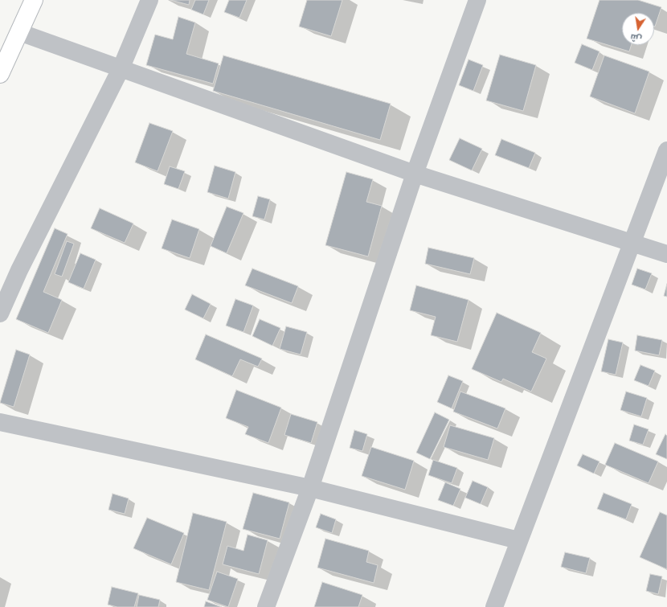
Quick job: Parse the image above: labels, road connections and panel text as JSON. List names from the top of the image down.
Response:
{
  "north": "bottom"
}
